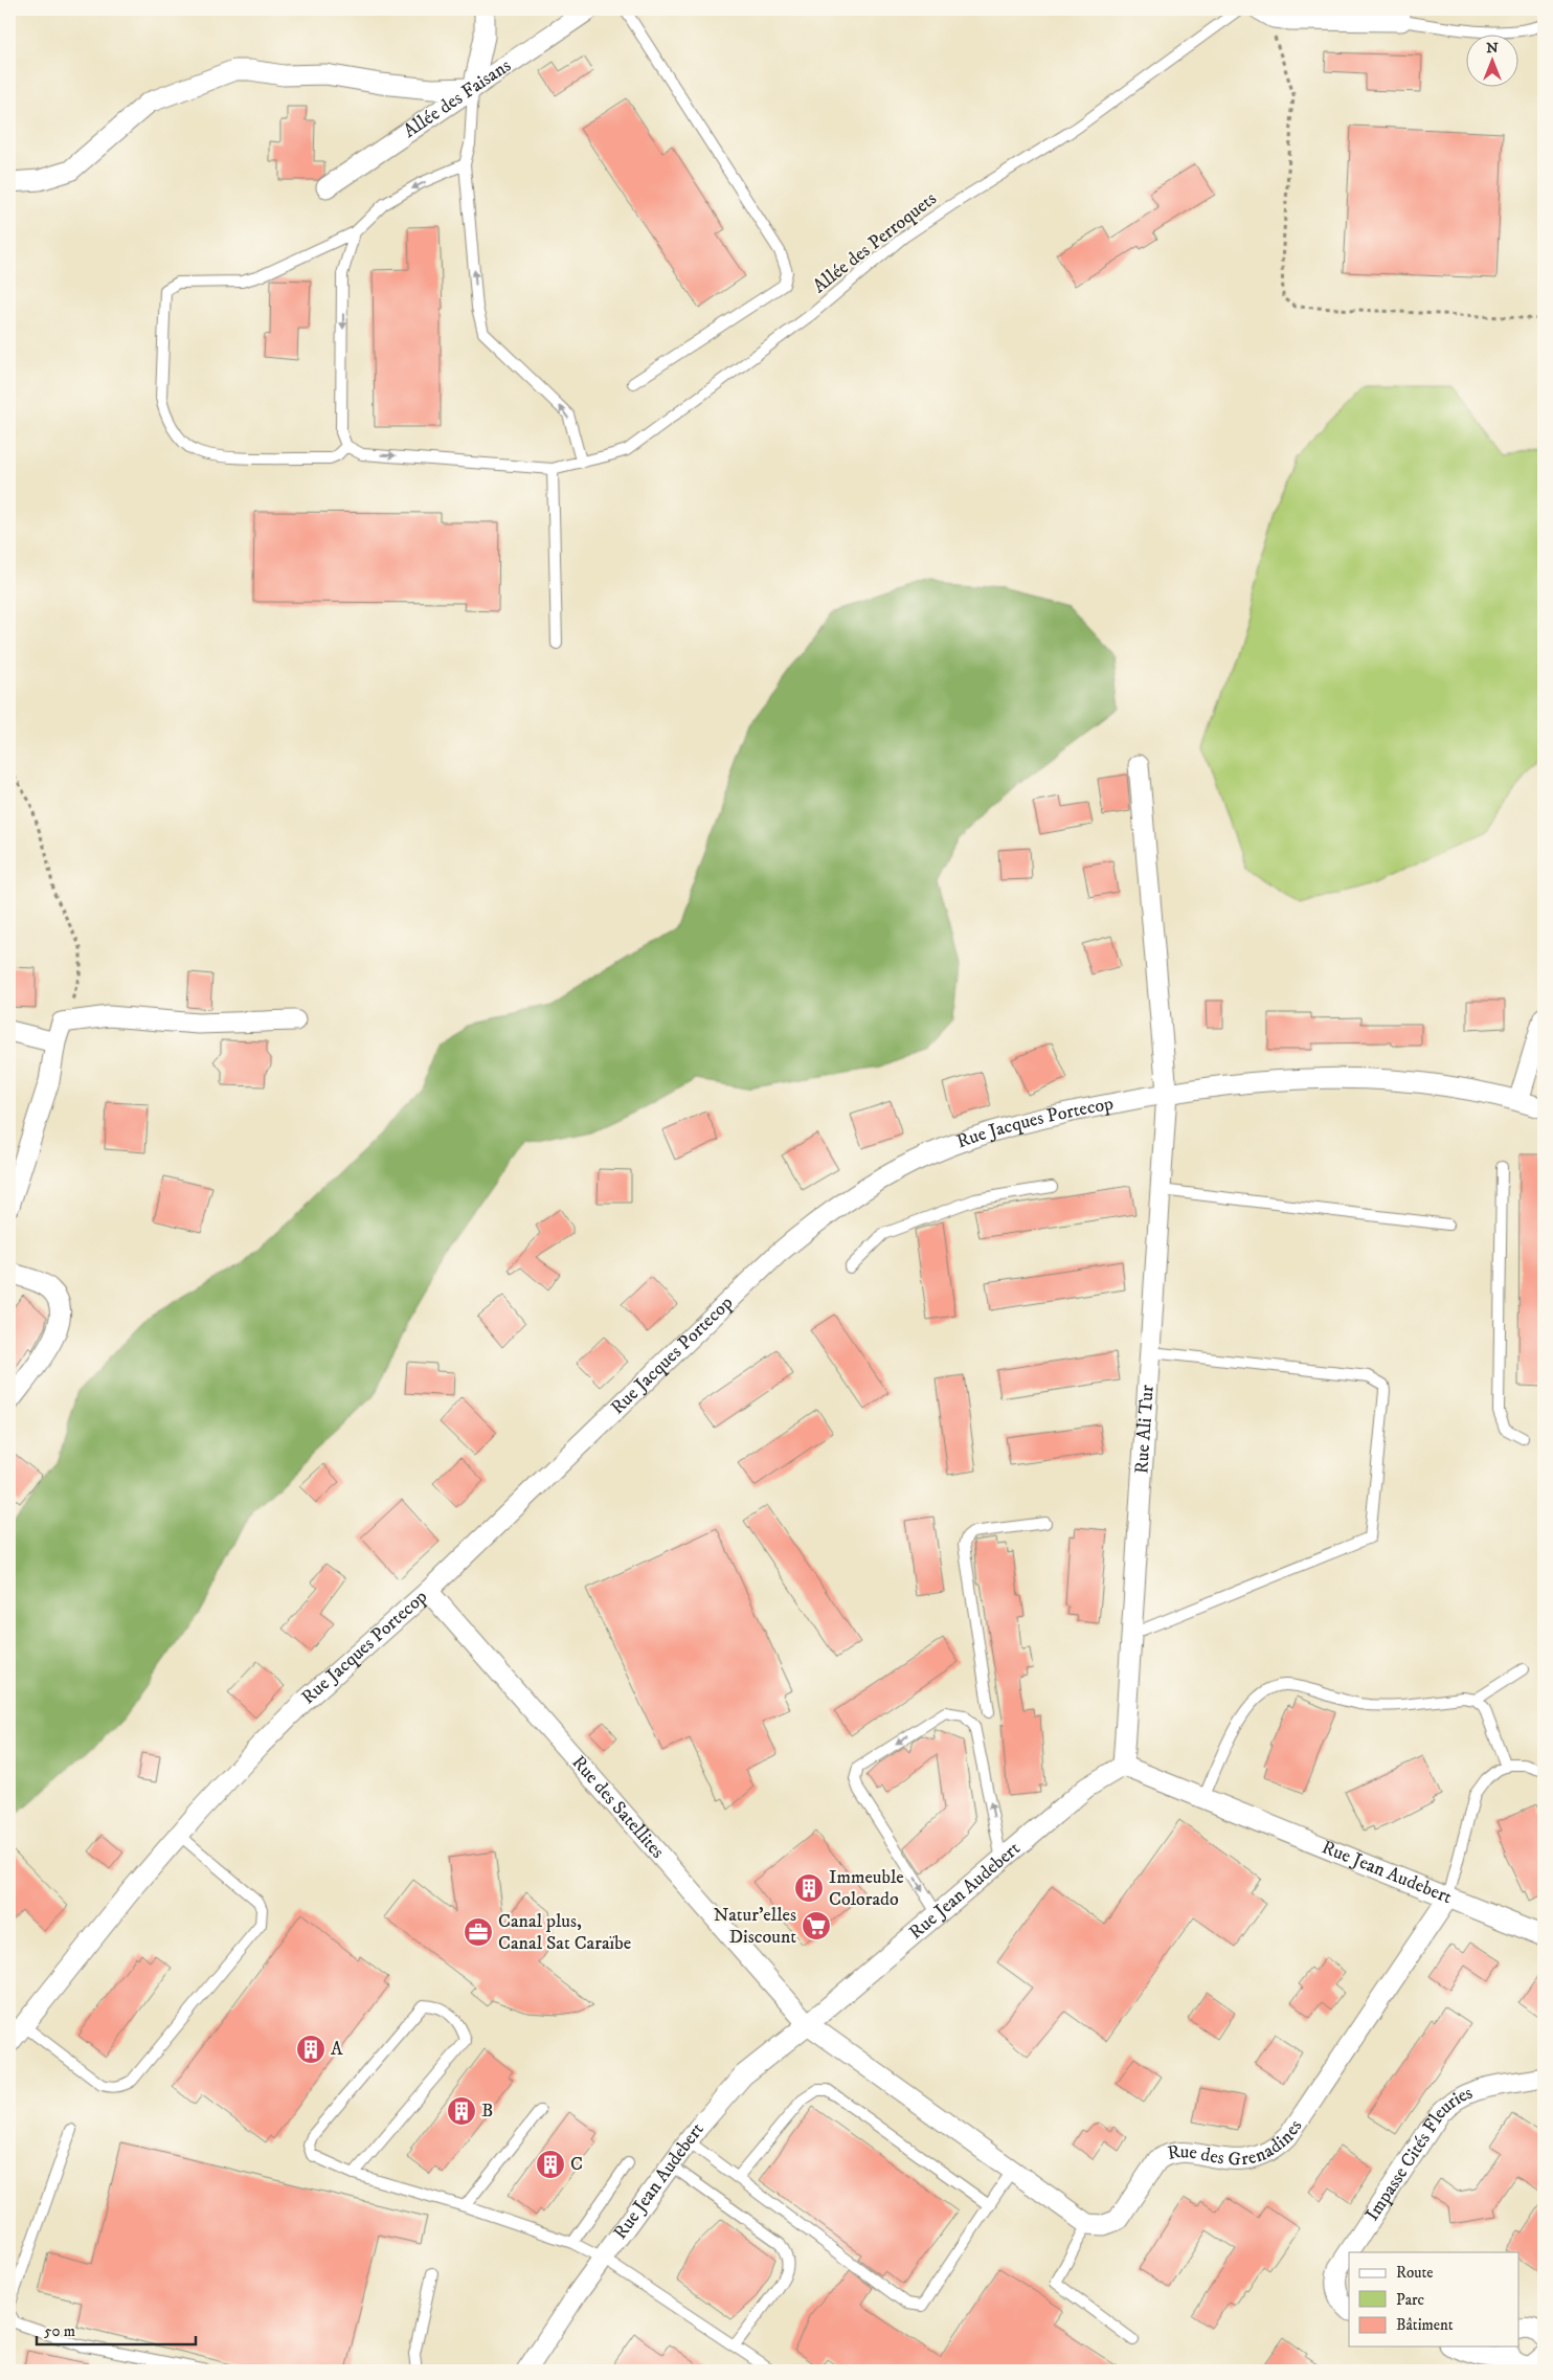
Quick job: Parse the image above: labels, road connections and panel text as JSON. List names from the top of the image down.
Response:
{
  "streets": {
    "street": [
      "Allée des Faisans",
      "Rue Jacques Portecop",
      "Rue Ali Tur",
      "Rue des Satellites",
      "Rue Jean Audebert",
      "Rue des Grenadines",
      "Impasse Cités Fleuries"
    ],
    "lane": ["Allée des Perroquets"]
  },
  "crossings": [
    ["Rue Jacques Portecop", "Rue Ali Tur"],
    ["Rue Jacques Portecop", "Rue des Satellites"],
    ["Rue Ali Tur", "Rue Jean Audebert"],
    ["Rue des Satellites", "Rue Jean Audebert"],
    ["Rue Jean Audebert", "Rue des Grenadines"]
  ],
  "places": {
    "building": [
      "Immeuble Colorado",
      "A",
      "B",
      "C"
    ],
    "supermarket": ["Natur'elles Discount"],
    "office": ["Canal plus, Canal Sat Caraïbe"]
  },
  "legend": ["Route", "Parc", "Bâtiment"],
  "scale_bar": "50 m",
  "north": "top"
}
